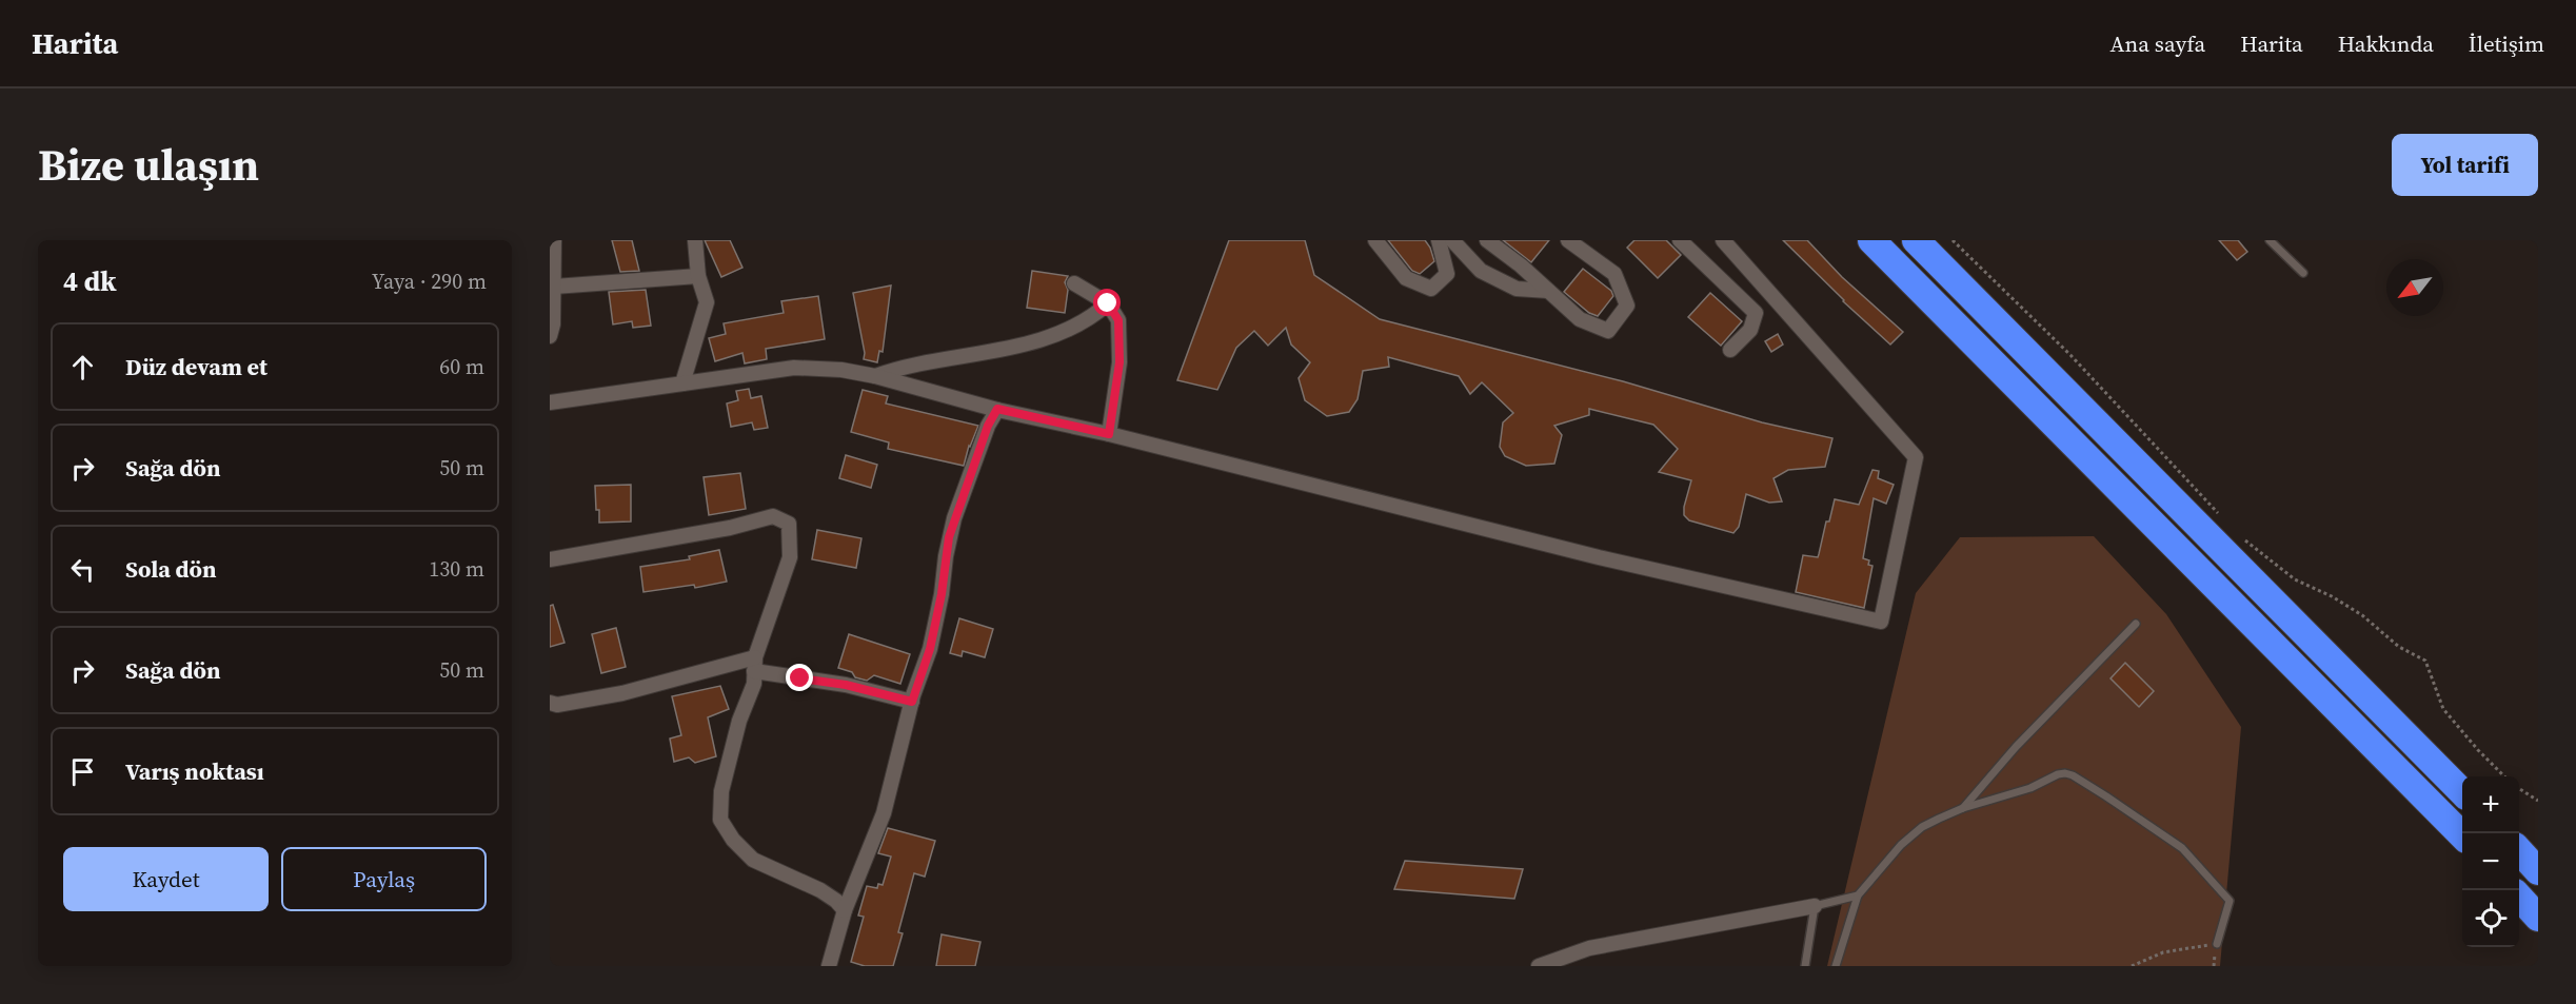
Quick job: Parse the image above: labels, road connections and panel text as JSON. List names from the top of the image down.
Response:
{
  "north": "bottom left",
  "page": {
    "header": "Harita",
    "nav": [
      "Ana sayfa",
      "Harita",
      "Hakkında",
      "İletişim"
    ],
    "title": "Bize ulaşın",
    "buttons": [
      "Yol tarifi",
      ["Kaydet", "Paylaş"]
    ],
    "heading": ["4 dk", "Yaya · 290 m"],
    "list": [
      ["Düz devam et", "60 m"],
      ["Sağa dön", "50 m"],
      ["Sola dön", "130 m"],
      ["Sağa dön", "50 m"],
      "Varış noktası"
    ],
    "map_buttons": ["+", "−"]
  }
}
